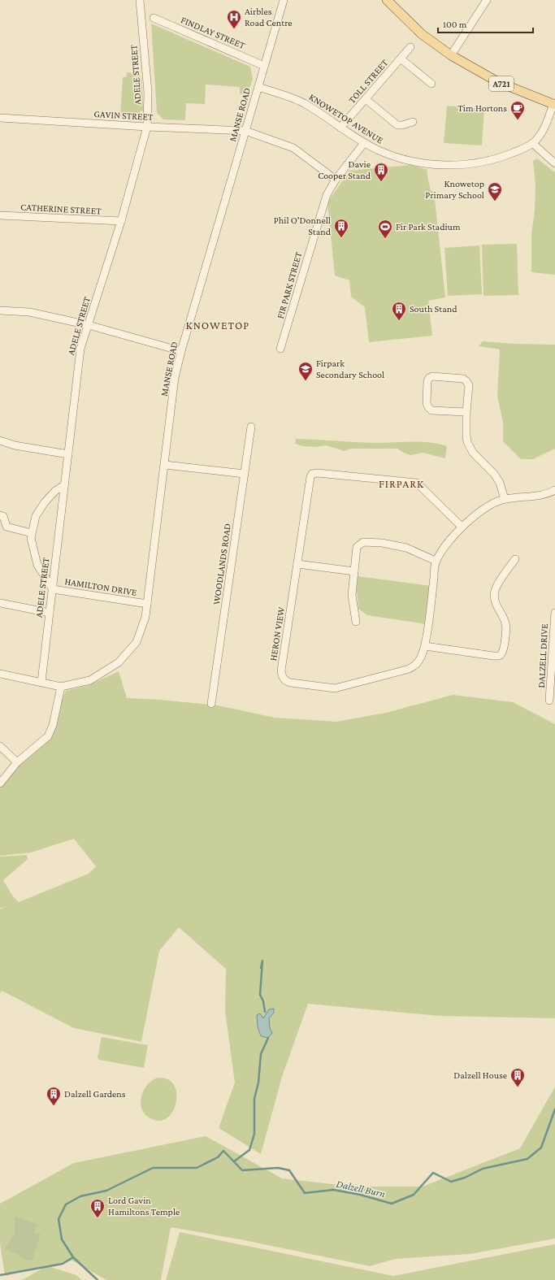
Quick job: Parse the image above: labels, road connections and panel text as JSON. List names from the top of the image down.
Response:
{
  "streets": {
    "main road": ["A721"],
    "street": [
      "FINDLAY STREET",
      "ADELE STREET",
      "TOLL STREET",
      "MANSE ROAD",
      "GAVIN STREET",
      "KNOWETOP AVENUE",
      "CATHERINE STREET",
      "FIR PARK STREET",
      "WOODLANDS ROAD",
      "HAMILTON DRIVE",
      "HERON VIEW",
      "DALZELL DRIVE"
    ]
  },
  "crossings": [
    ["FINDLAY STREET", "MANSE ROAD"],
    ["ADELE STREET", "MANSE ROAD"],
    ["ADELE STREET", "GAVIN STREET"],
    ["ADELE STREET", "CATHERINE STREET"],
    ["ADELE STREET", "HAMILTON DRIVE"],
    ["TOLL STREET", "KNOWETOP AVENUE"],
    ["A721", "KNOWETOP AVENUE"],
    ["MANSE ROAD", "GAVIN STREET"],
    ["MANSE ROAD", "KNOWETOP AVENUE"],
    ["MANSE ROAD", "HAMILTON DRIVE"],
    ["GAVIN STREET", "FIR PARK STREET"],
    ["KNOWETOP AVENUE", "FIR PARK STREET"]
  ],
  "districts": ["KNOWETOP", "FIRPARK"],
  "water": ["Dalzell Burn"],
  "places": {
    "hospital": ["Airbles Road Centre"],
    "cafe": ["Tim Hortons"],
    "building": [
      "Davie Cooper Stand",
      "Phil O'Donnell Stand",
      "South Stand",
      "Dalzell House",
      "Dalzell Gardens",
      "Lord Gavin Hamiltons Temple"
    ],
    "school or university": ["Knowetop Primary School", "Firpark Secondary School"],
    "sports": ["Fir Park Stadium"]
  },
  "scale_bar": "100 m"
}
